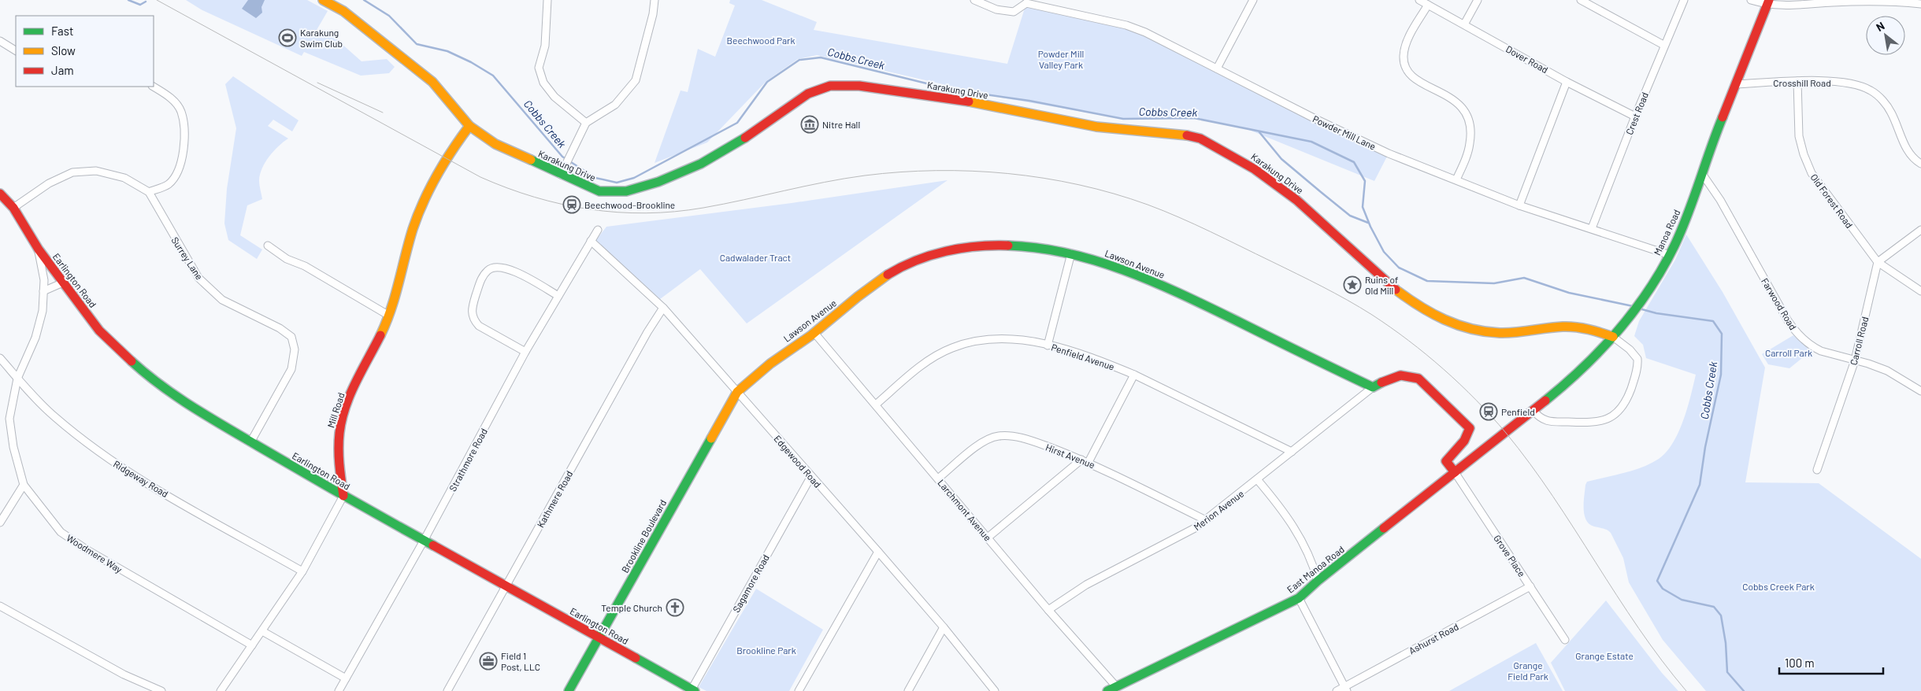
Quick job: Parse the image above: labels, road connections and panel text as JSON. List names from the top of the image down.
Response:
{
  "streets": {
    "street": [
      "Dover Road",
      "Crosshill Road",
      "Karakung Drive",
      "Crest Road",
      "Powder Mill Lane",
      "Old Forest Road",
      "Manoa Road",
      "Surrey Lane",
      "Lawson Avenue",
      "Earlington Road",
      "Farwood Road",
      "Carroll Road",
      "Penfield Avenue",
      "Mill Road",
      "Hirst Avenue",
      "Strathmore Road",
      "Edgewood Road",
      "Ridgeway Road",
      "Kathmere Road",
      "Larchmont Avenue",
      "Merion Avenue",
      "Brookline Boulevard",
      "Woodmere Way",
      "Grove Place",
      "East Manoa Road",
      "Sagamore Road",
      "Ashurst Road"
    ]
  },
  "crossings": [
    ["Dover Road", "Crest Road"],
    ["Crosshill Road", "Old Forest Road"],
    ["Crosshill Road", "Manoa Road"],
    ["Karakung Drive", "Manoa Road"],
    ["Karakung Drive", "Mill Road"],
    ["Crest Road", "Powder Mill Lane"],
    ["Powder Mill Lane", "Manoa Road"],
    ["Old Forest Road", "Carroll Road"],
    ["Manoa Road", "Farwood Road"],
    ["Manoa Road", "East Manoa Road"],
    ["Surrey Lane", "Earlington Road"],
    ["Lawson Avenue", "Edgewood Road"],
    ["Lawson Avenue", "Larchmont Avenue"],
    ["Lawson Avenue", "Merion Avenue"],
    ["Lawson Avenue", "Brookline Boulevard"],
    ["Earlington Road", "Mill Road"],
    ["Earlington Road", "Strathmore Road"],
    ["Earlington Road", "Kathmere Road"],
    ["Earlington Road", "Brookline Boulevard"],
    ["Earlington Road", "Woodmere Way"],
    ["Earlington Road", "Sagamore Road"],
    ["Farwood Road", "Carroll Road"],
    ["Penfield Avenue", "Larchmont Avenue"],
    ["Penfield Avenue", "Merion Avenue"],
    ["Hirst Avenue", "Larchmont Avenue"],
    ["Hirst Avenue", "Merion Avenue"],
    ["Strathmore Road", "Edgewood Road"],
    ["Edgewood Road", "Kathmere Road"],
    ["Edgewood Road", "Brookline Boulevard"],
    ["Edgewood Road", "Sagamore Road"],
    ["Ridgeway Road", "Woodmere Way"],
    ["Larchmont Avenue", "Merion Avenue"],
    ["Larchmont Avenue", "East Manoa Road"],
    ["Grove Place", "East Manoa Road"],
    ["Grove Place", "Ashurst Road"]
  ],
  "water": ["Cobbs Creek"],
  "parks": [
    "Beechwood Park",
    "Powder Mill Valley Park",
    "Cadwalader Tract",
    "Carroll Park",
    "Cobbs Creek Park",
    "Brookline Park",
    "Grange Estate",
    "Grange Field Park"
  ],
  "places": {
    "sports": ["Karakung Swim Club"],
    "museum": ["Nitre Hall"],
    "station": ["Beechwood-Brookline", "Penfield"],
    "place": ["Ruins of Old Mill"],
    "church": ["Temple Church"],
    "office": ["Field 1 Post, LLC"]
  },
  "legend": ["Fast", "Slow", "Jam"],
  "scale_bar": "100 m",
  "north": "top left"
}
